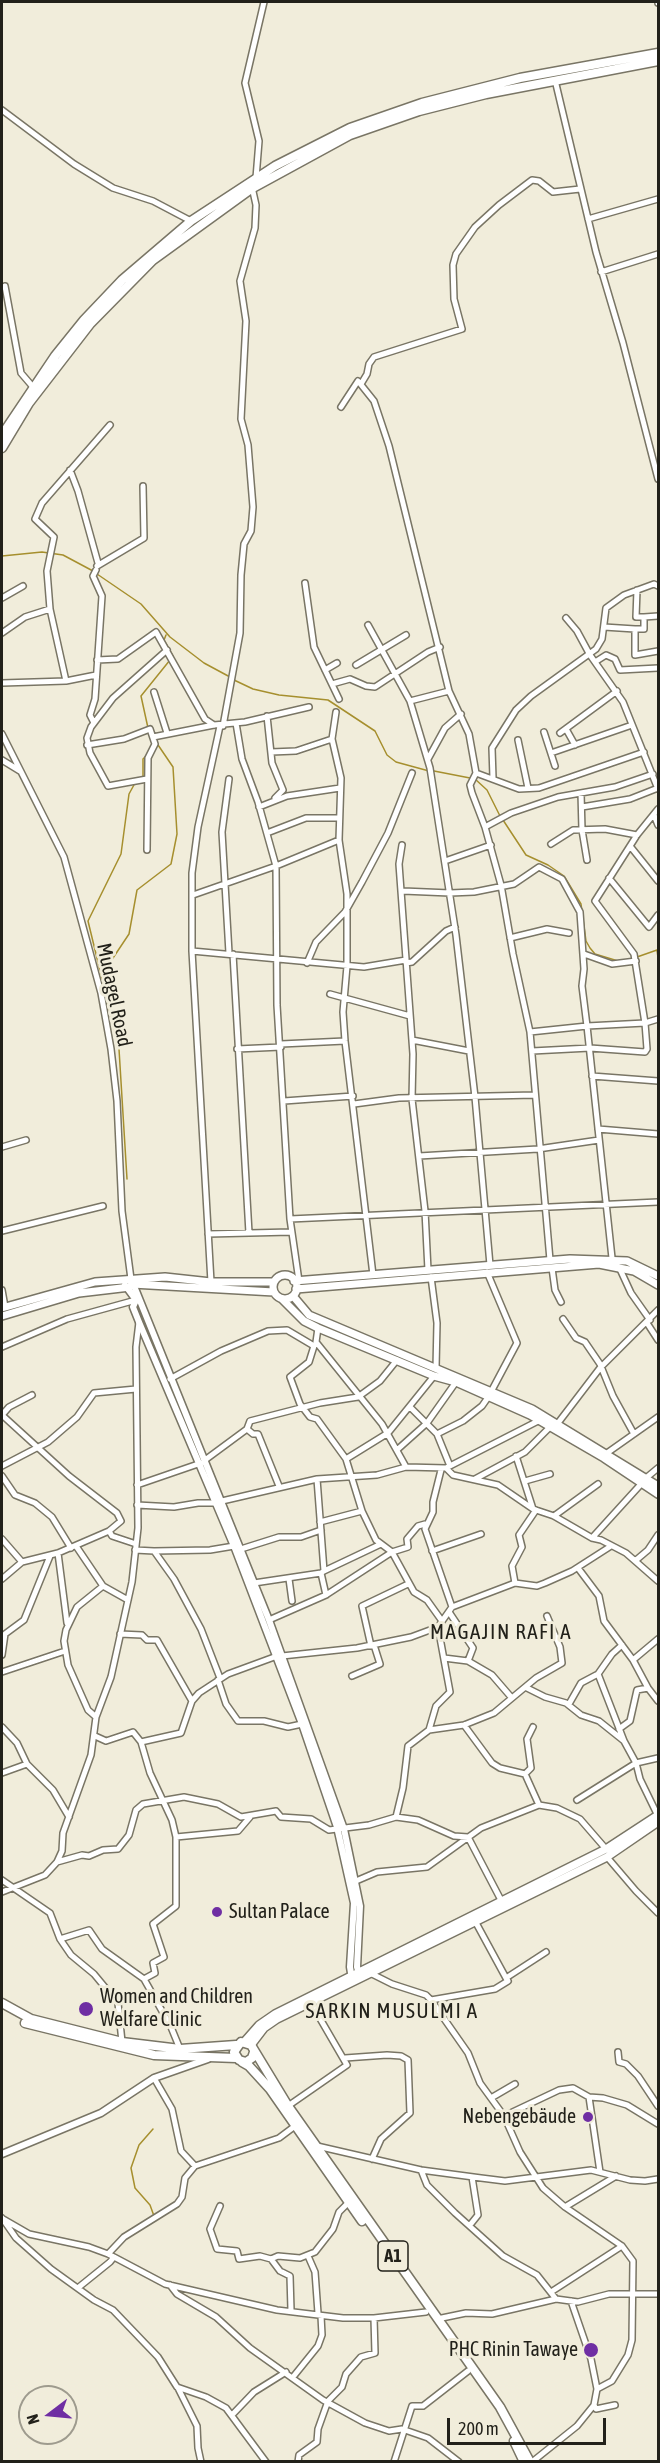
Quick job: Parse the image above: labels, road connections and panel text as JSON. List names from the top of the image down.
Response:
{
  "streets": {
    "main road": ["A1"],
    "street": ["Mudagel Road"]
  },
  "districts": ["MAGAJIN RAFI A", "SARKIN MUSULMI A"],
  "places": [
    "Sultan Palace",
    "Women and Children Welfare Clinic",
    "Nebengebäude",
    "PHC Rinin Tawaye"
  ],
  "scale_bar": "200 m",
  "north": "left"
}
